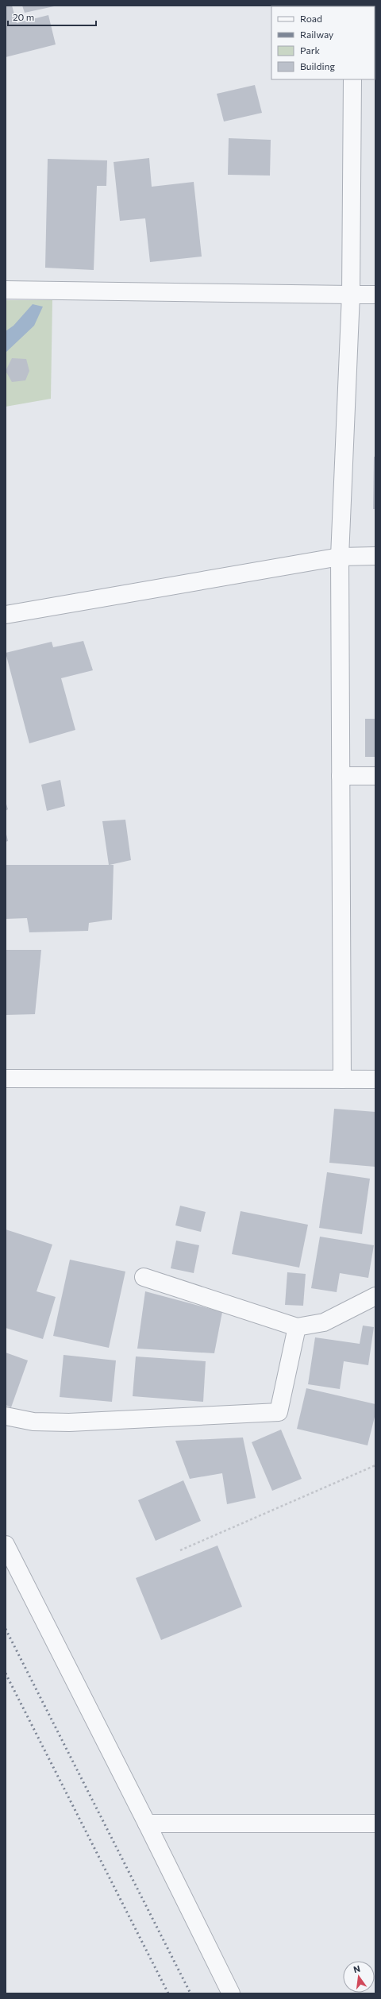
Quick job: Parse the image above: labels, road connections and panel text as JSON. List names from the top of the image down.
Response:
{
  "legend": [
    "Road",
    "Railway",
    "Park",
    "Building"
  ],
  "scale_bar": "20 m",
  "north": "top"
}
